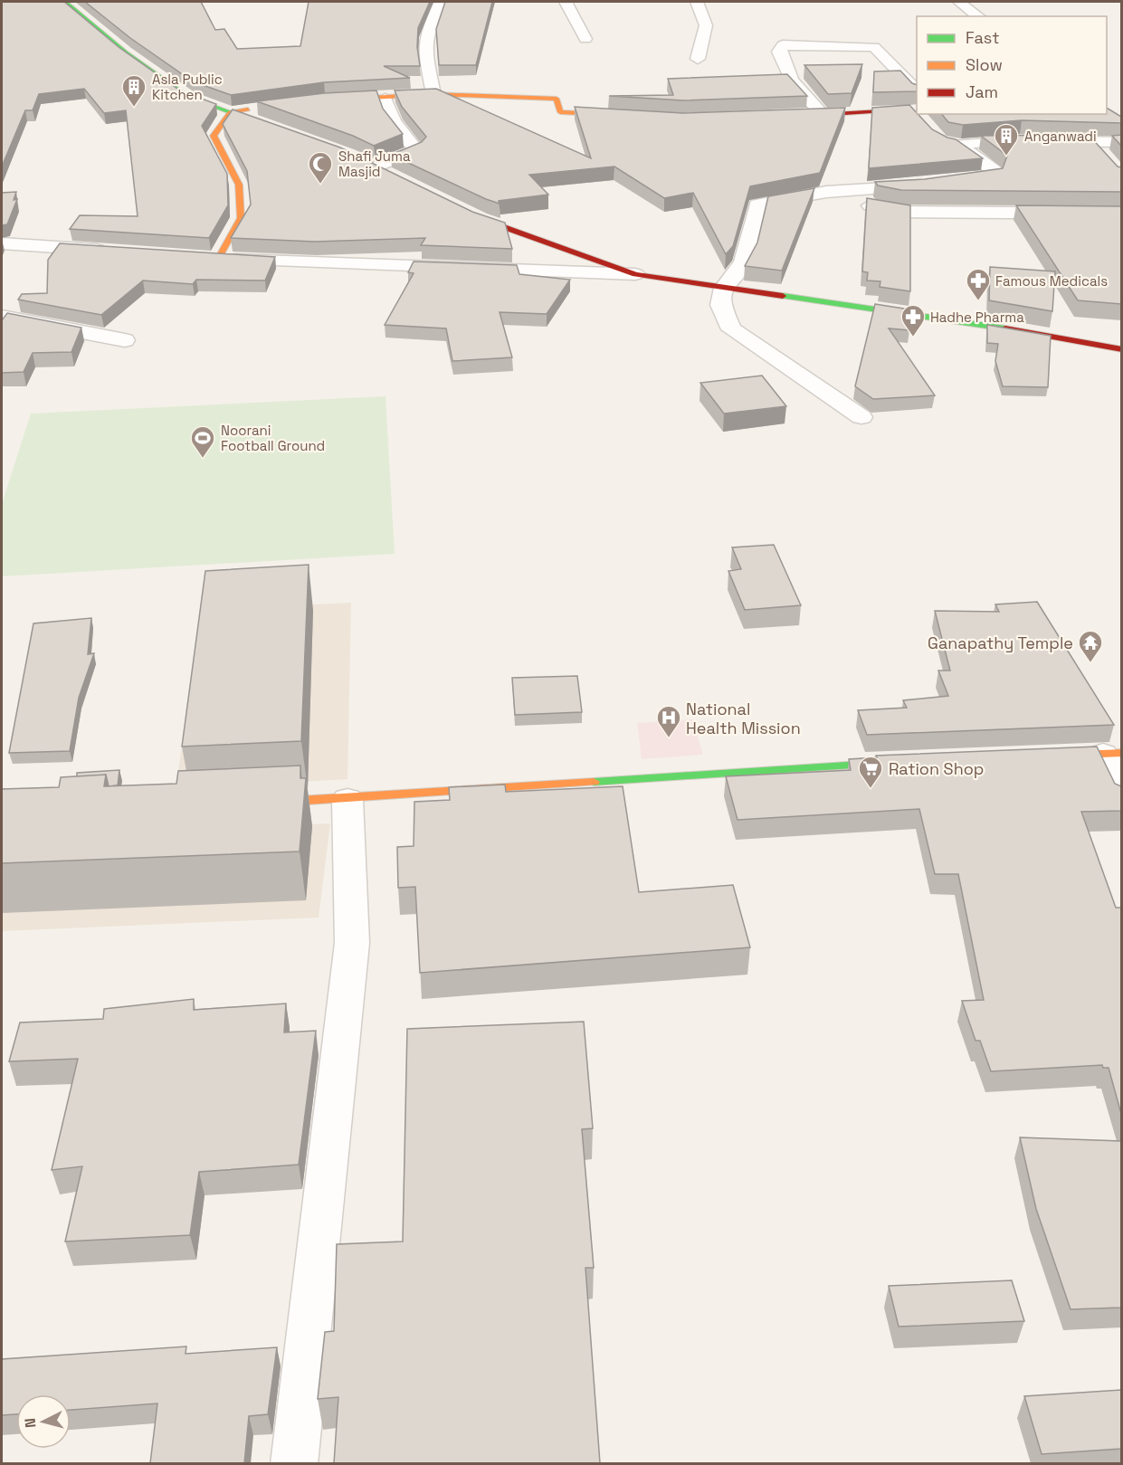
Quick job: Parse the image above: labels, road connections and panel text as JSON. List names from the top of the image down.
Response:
{
  "places": {
    "building": ["Asla Public Kitchen", "Anganwadi"],
    "mosque": ["Shafi Juma Masjid"],
    "pharmacy": ["Famous Medicals", "Hadhe Pharma"],
    "sports": ["Noorani Football Ground"],
    "temple": ["Ganapathy Temple"],
    "hospital": ["National Health Mission"],
    "supermarket": ["Ration Shop"]
  },
  "legend": ["Fast", "Slow", "Jam"],
  "north": "left"
}
